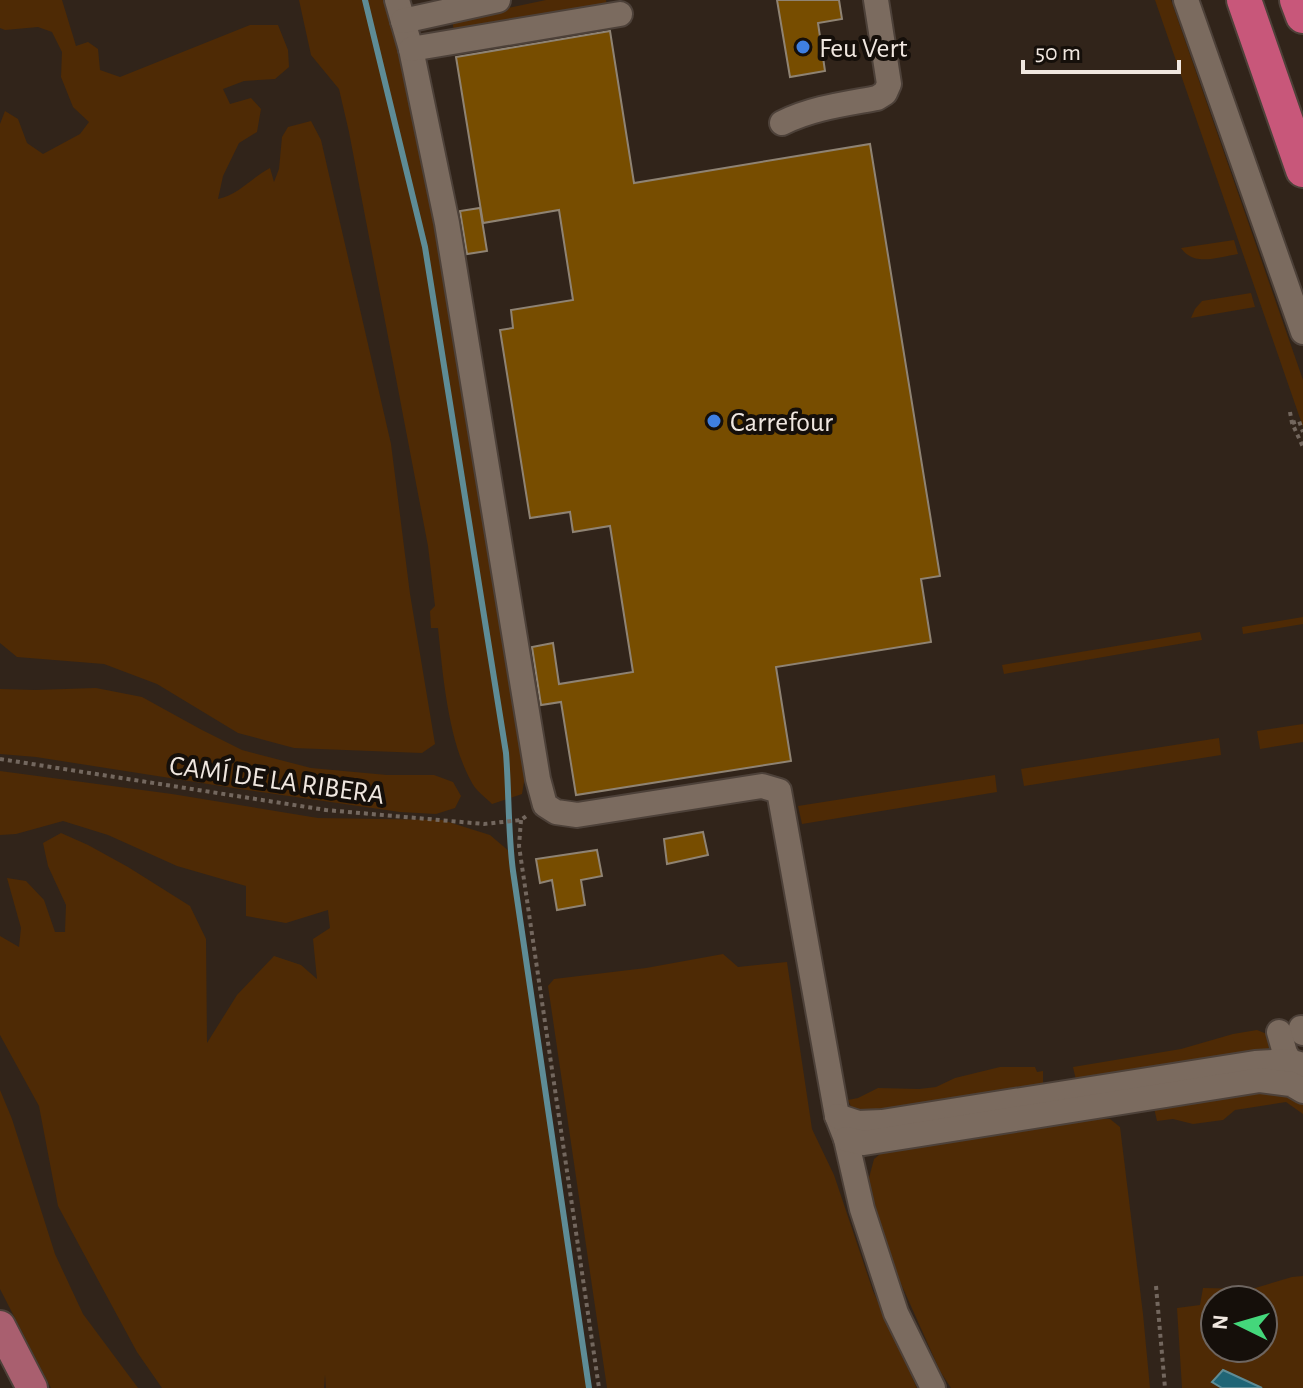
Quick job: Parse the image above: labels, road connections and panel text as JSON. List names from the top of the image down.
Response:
{
  "streets": {
    "path": ["CAMÍ DE LA RIBERA"]
  },
  "places": ["Feu Vert", "Carrefour"],
  "scale_bar": "50 m",
  "north": "left"
}
